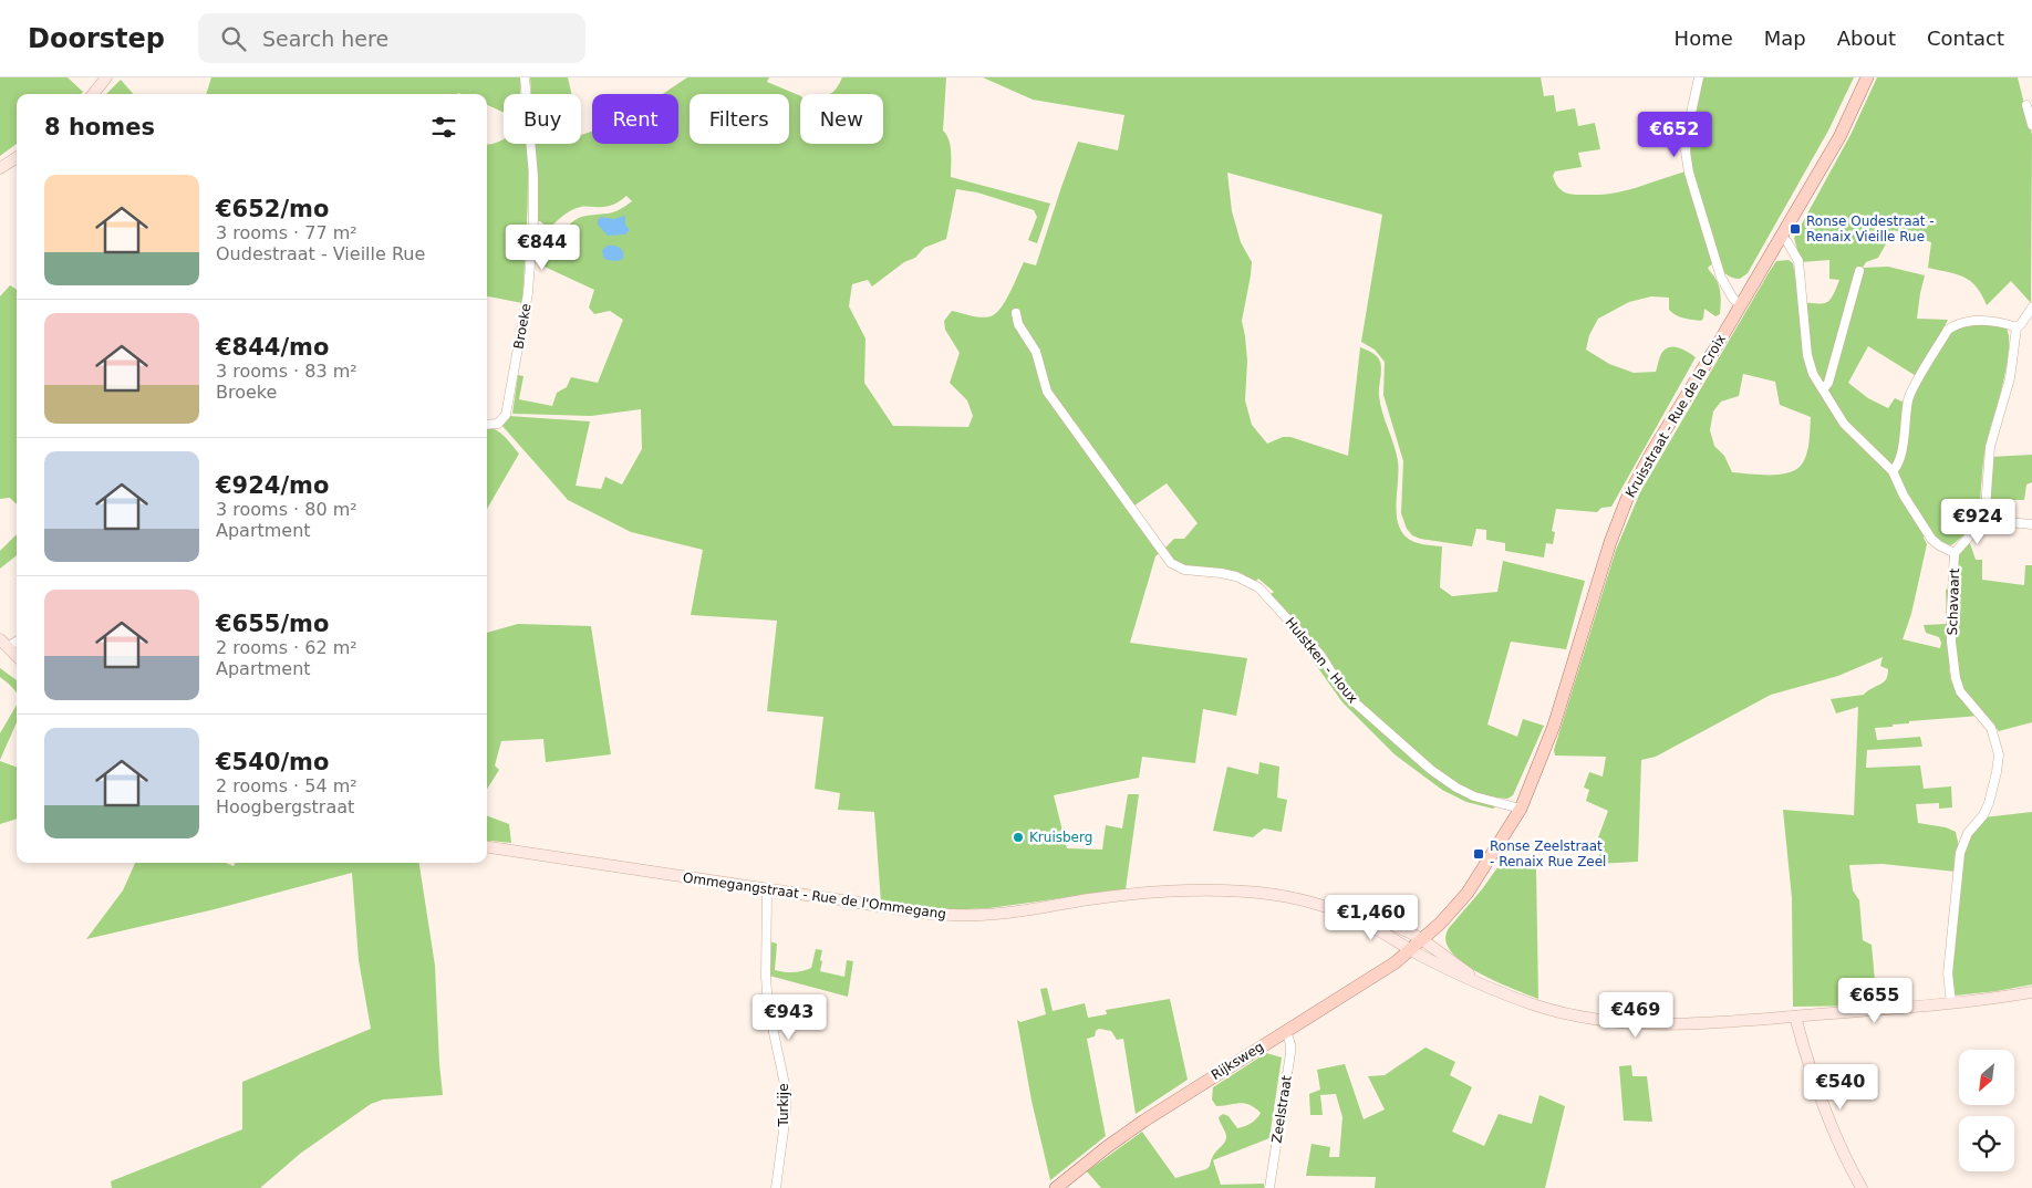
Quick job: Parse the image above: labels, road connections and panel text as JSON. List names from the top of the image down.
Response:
{
  "streets": {
    "main road": ["Kruisstraat - Rue de la Croix", "Ommegangstraat - Rue de l'Ommegang", "Rijksweg"],
    "street": [
      "Broeke",
      "Schavaart",
      "Hulstken - Houx",
      "Turkije",
      "Zeelstraat"
    ]
  },
  "crossings": [
    ["Kruisstraat - Rue de la Croix", "Schavaart"],
    ["Kruisstraat - Rue de la Croix", "Hulstken - Houx"],
    ["Kruisstraat - Rue de la Croix", "Ommegangstraat - Rue de l'Ommegang"],
    ["Kruisstraat - Rue de la Croix", "Rijksweg"],
    ["Ommegangstraat - Rue de l'Ommegang", "Rijksweg"],
    ["Ommegangstraat - Rue de l'Ommegang", "Turkije"],
    ["Rijksweg", "Zeelstraat"]
  ],
  "places": {
    "transit": ["Ronse Oudestraat - Renaix Vieille Rue", "Ronse Zeelstraat - Renaix Rue Zeel"],
    "other": ["Kruisberg"]
  },
  "north": "bottom left",
  "page": {
    "header": "Doorstep",
    "search": "Search here",
    "nav": [
      "Home",
      "Map",
      "About",
      "Contact"
    ],
    "chip": [
      "Buy",
      "Rent",
      "Filters",
      "New"
    ],
    "heading": "8 homes",
    "price": [
      "€652",
      "€844",
      "€924",
      "€1,460",
      "€655",
      "€469",
      "€943",
      "€540"
    ],
    "list": [
      {
        "name": "€652/mo",
        "note": "3 rooms · 77 m² · Oudestraat - Vieille Rue"
      },
      {
        "name": "€844/mo",
        "note": "3 rooms · 83 m² · Broeke"
      },
      {
        "name": "€924/mo",
        "note": "3 rooms · 80 m² · Apartment"
      },
      {
        "name": "€655/mo",
        "note": "2 rooms · 62 m² · Apartment"
      },
      {
        "name": "€540/mo",
        "note": "2 rooms · 54 m² · Hoogbergstraat"
      }
    ]
  }
}
